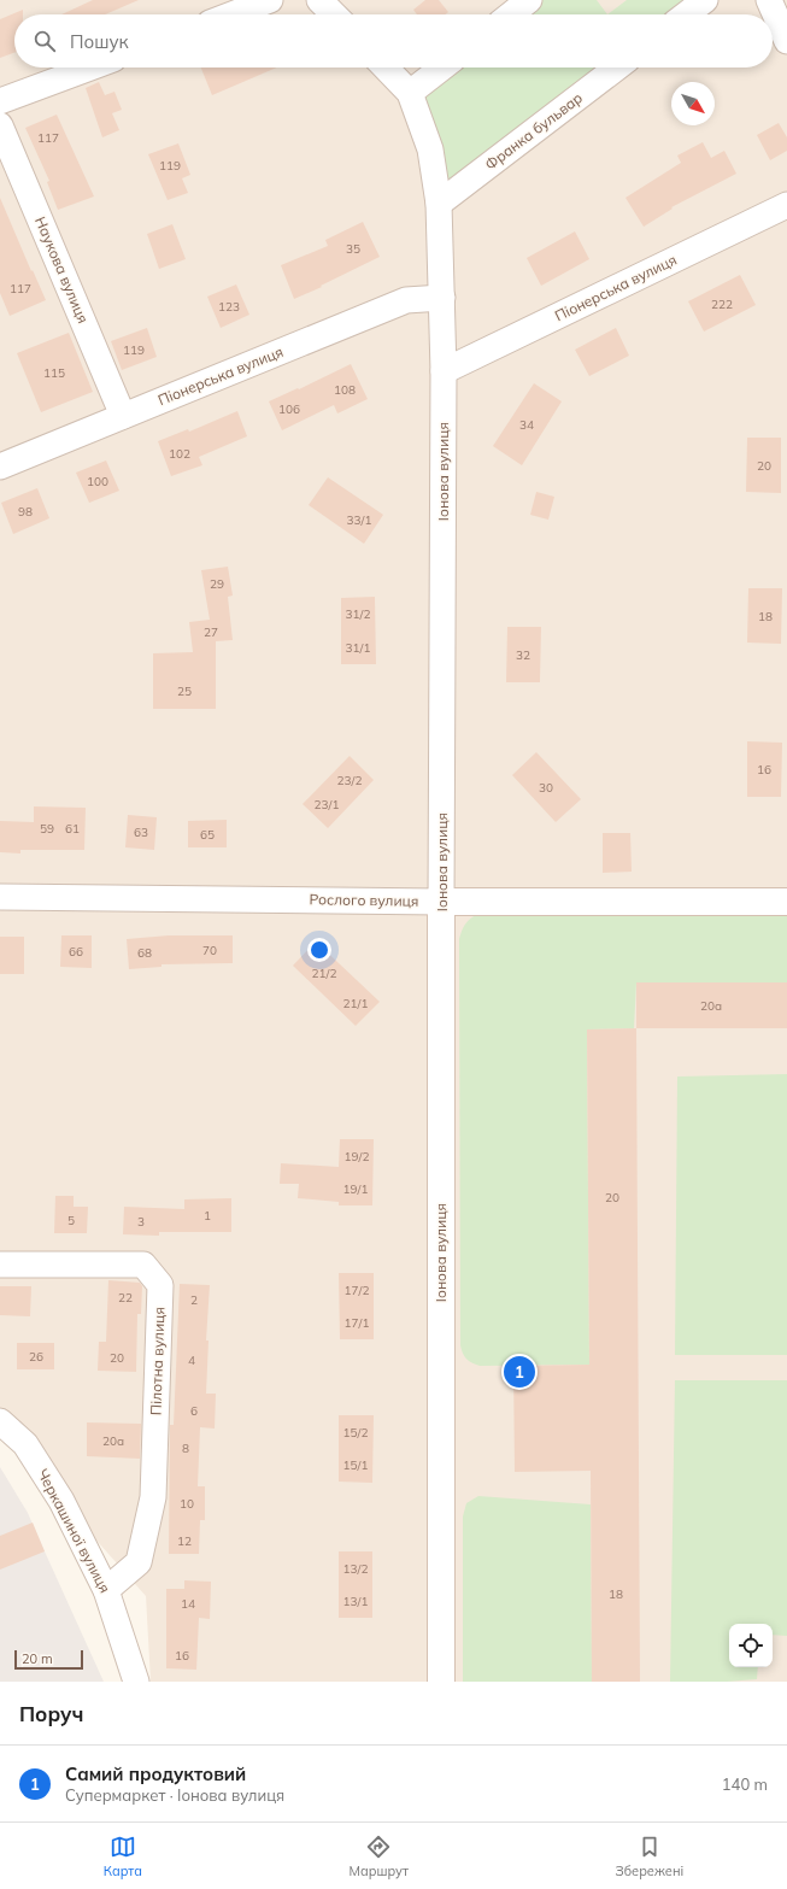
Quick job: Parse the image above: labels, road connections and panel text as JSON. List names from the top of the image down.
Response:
{
  "streets": {
    "street": [
      "Франка бульвар",
      "Наукова вулиця",
      "Піонерська вулиця",
      "Іонова вулиця",
      "Рослого вулиця",
      "Пілотна вулиця",
      "Черкашиної вулиця"
    ]
  },
  "crossings": [
    ["Франка бульвар", "Іонова вулиця"],
    ["Наукова вулиця", "Піонерська вулиця"],
    ["Піонерська вулиця", "Іонова вулиця"],
    ["Іонова вулиця", "Рослого вулиця"],
    ["Пілотна вулиця", "Черкашиної вулиця"]
  ],
  "house_numbers": [
    "117",
    "119",
    "35",
    "117",
    "222",
    "123",
    "119",
    "115",
    "108",
    "106",
    "34",
    "102",
    "20",
    "100",
    "98",
    "33/1",
    "29",
    "31/2",
    "18",
    "27",
    "31/1",
    "32",
    "25",
    "16",
    "23/2",
    "30",
    "23/1",
    "59",
    "61",
    "63",
    "65",
    "70",
    "66",
    "68",
    "21/2",
    "21/1",
    "20а",
    "19/2",
    "19/1",
    "20",
    "1",
    "5",
    "3",
    "17/2",
    "22",
    "2",
    "17/1",
    "26",
    "20",
    "4",
    "6",
    "15/2",
    "20а",
    "8",
    "15/1",
    "10",
    "12",
    "13/2",
    "18",
    "13/1",
    "14",
    "16"
  ],
  "scale_bar": "20 m",
  "north": "bottom right",
  "page": {
    "search": "Пошук",
    "pins": "1",
    "scale": "20 m",
    "heading": "Поруч",
    "list": [
      {
        "mark": "1",
        "name": "Самий продуктовий",
        "note": "Супермаркет · Іонова вулиця",
        "value": "140 m"
      }
    ],
    "nav": ["Карта", "Маршрут", "Збережені"]
  }
}
